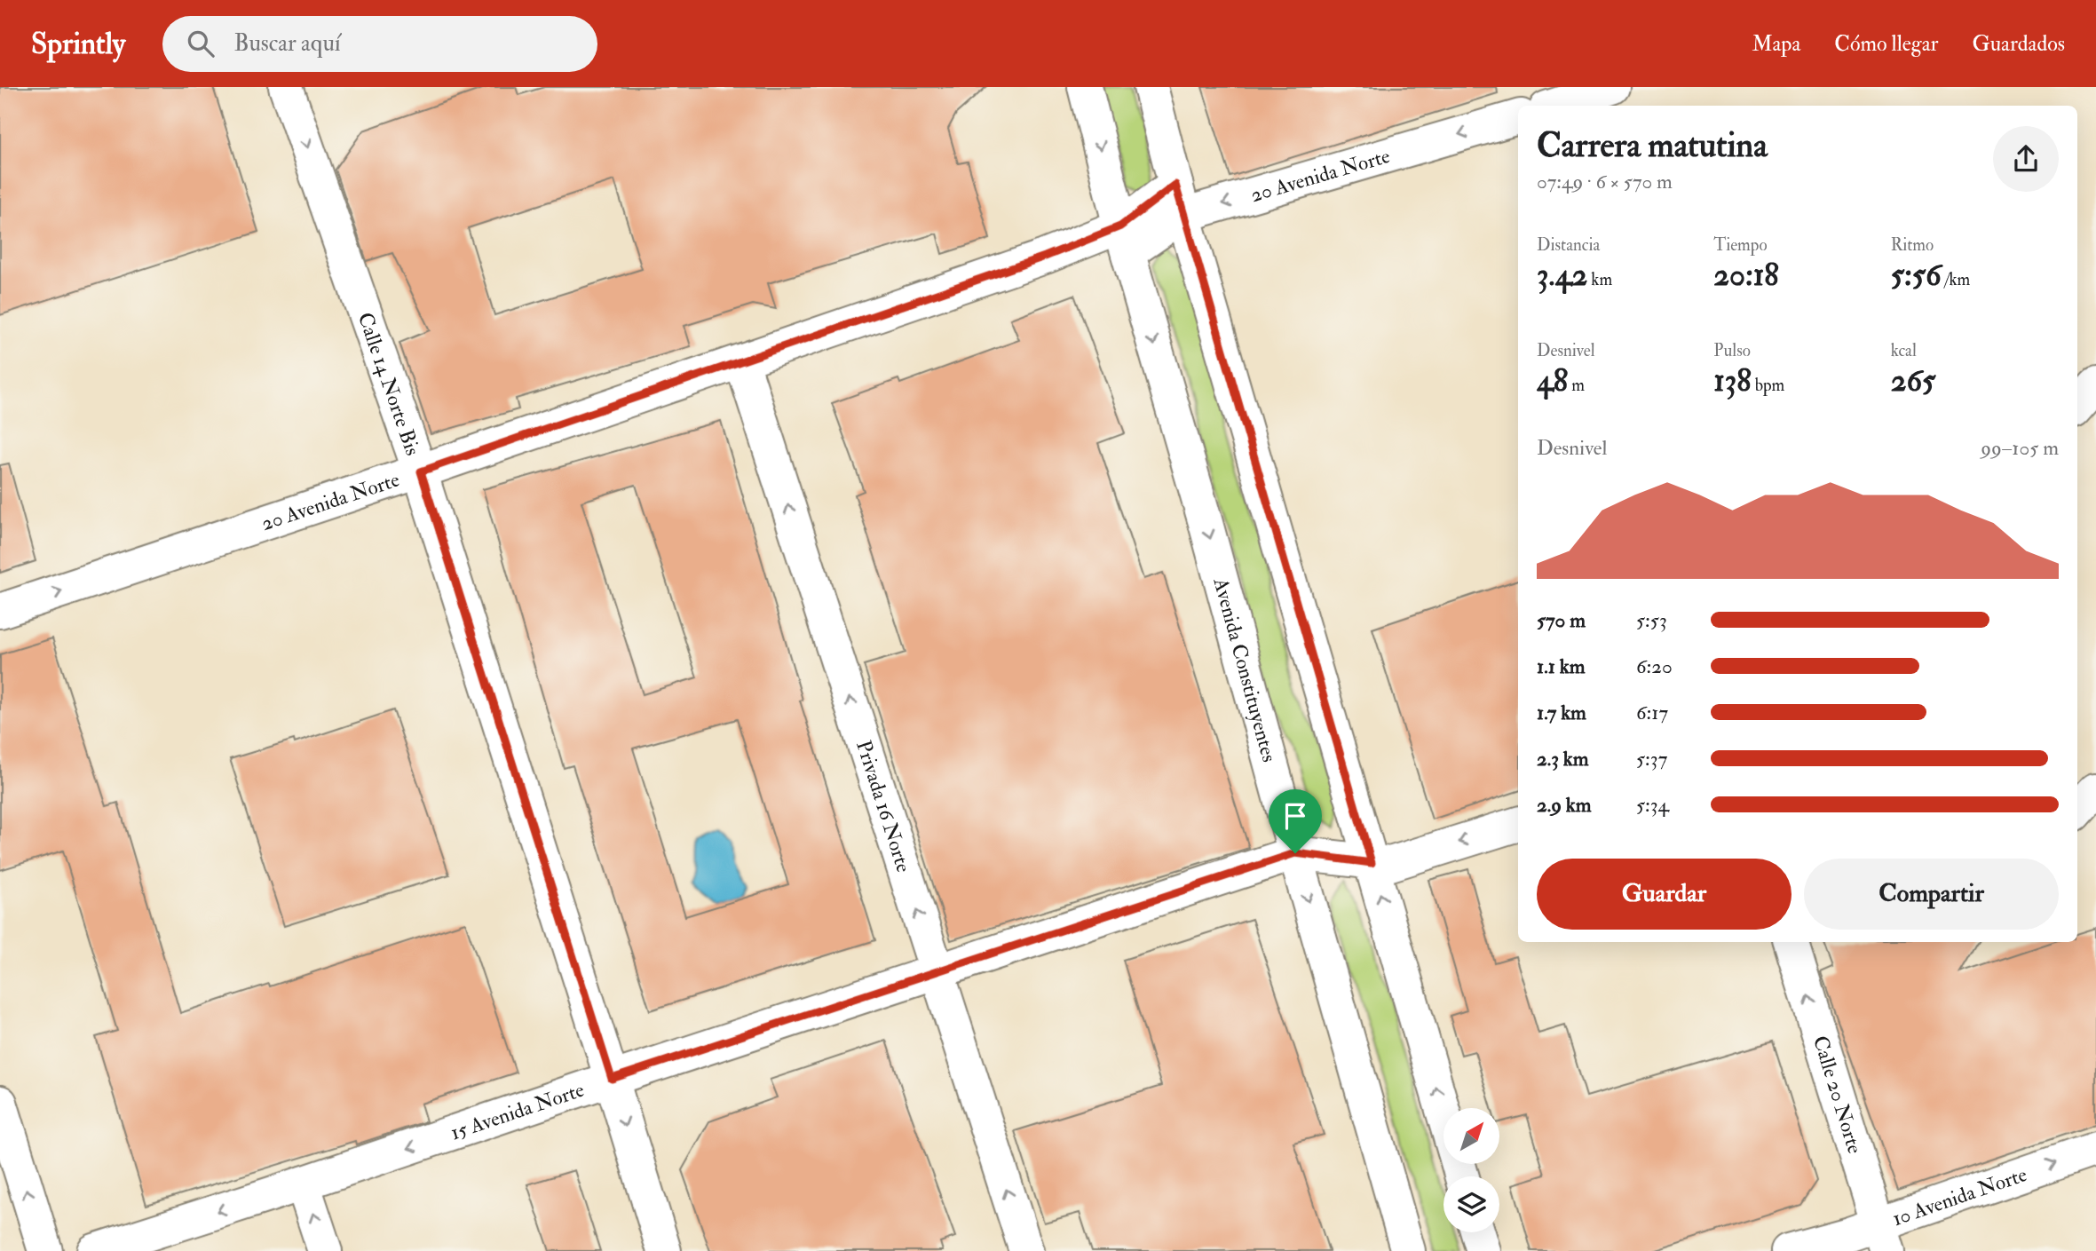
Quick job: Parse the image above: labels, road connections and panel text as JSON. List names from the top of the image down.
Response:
{
  "streets": {
    "street": [
      "20 Avenida Norte",
      "Calle 14 Norte Bis",
      "Avenida Constituyentes",
      "Privada 16 Norte",
      "Calle 20 Norte",
      "15 Avenida Norte",
      "10 Avenida Norte"
    ]
  },
  "crossings": [
    ["20 Avenida Norte", "Calle 14 Norte Bis"],
    ["20 Avenida Norte", "Avenida Constituyentes"],
    ["20 Avenida Norte", "Privada 16 Norte"],
    ["Calle 14 Norte Bis", "15 Avenida Norte"],
    ["Avenida Constituyentes", "15 Avenida Norte"],
    ["Privada 16 Norte", "15 Avenida Norte"],
    ["Calle 20 Norte", "10 Avenida Norte"]
  ],
  "one_way": [
    "Calle 14 Norte Bis",
    "Privada 16 Norte",
    "Calle 20 Norte",
    "15 Avenida Norte",
    "10 Avenida Norte"
  ],
  "north": "top right",
  "page": {
    "header": "Sprintly",
    "search": "Buscar aquí",
    "nav": ["Mapa", "Cómo llegar", "Guardados"],
    "heading": ["Carrera matutina", "07:49 · 6 × 570 m"],
    "stats": [
      ["Distancia", "3.42 km"],
      ["Tiempo", "20:18"],
      ["Ritmo", "5:56 /km"],
      ["Desnivel", "48 m"],
      ["Pulso", "138 bpm"],
      ["kcal", "265"]
    ],
    "chart": ["Desnivel", "99–105 m"],
    "list": [
      {
        "name": "570 m",
        "note": "5:53"
      },
      {
        "name": "1.1 km",
        "note": "6:20"
      },
      {
        "name": "1.7 km",
        "note": "6:17"
      },
      {
        "name": "2.3 km",
        "note": "5:37"
      },
      {
        "name": "2.9 km",
        "note": "5:34"
      }
    ],
    "buttons": ["Guardar", "Compartir"]
  }
}
